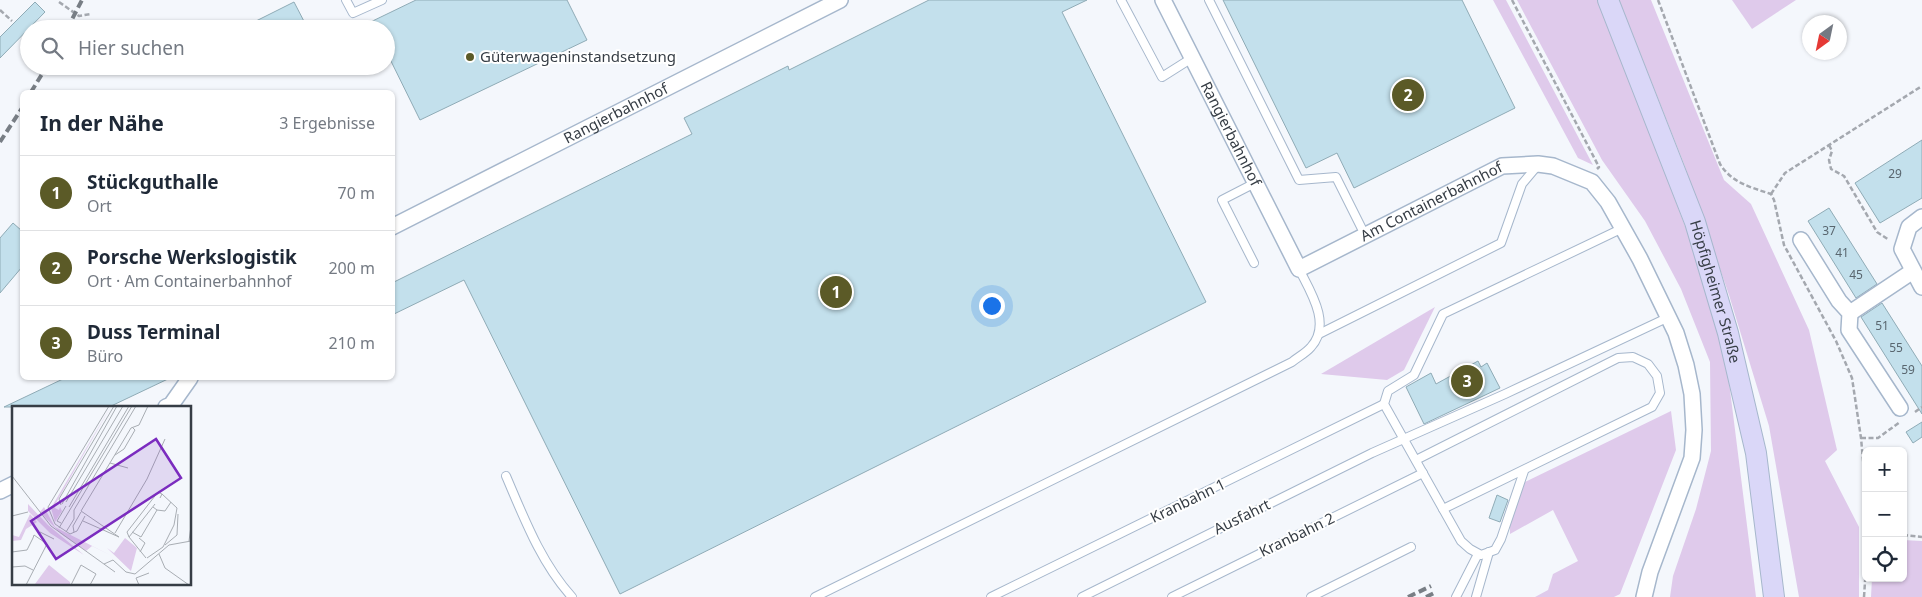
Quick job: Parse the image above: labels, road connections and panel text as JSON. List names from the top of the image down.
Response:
{
  "streets": {
    "main road": ["Höpfigheimer Straße"],
    "street": ["Rangierbahnhof", "Am Containerbahnhof"],
    "lane": ["Kranbahn 1", "Ausfahrt", "Kranbahn 2"]
  },
  "crossings": [
    ["Rangierbahnhof", "Am Containerbahnhof"]
  ],
  "places": ["Güterwageninstandsetzung"],
  "house_numbers": [
    "29",
    "37",
    "41",
    "45",
    "51",
    "55",
    "59"
  ],
  "north": "bottom left",
  "page": {
    "search": "Hier suchen",
    "pins": ["2", "1", "3"],
    "heading": ["In der Nähe", "3 Ergebnisse"],
    "list": [
      {
        "mark": "1",
        "name": "Stückguthalle",
        "note": "Ort",
        "value": "70 m"
      },
      {
        "mark": "2",
        "name": "Porsche Werkslogistik",
        "note": "Ort · Am Containerbahnhof",
        "value": "200 m"
      },
      {
        "mark": "3",
        "name": "Duss Terminal",
        "note": "Büro",
        "value": "210 m"
      }
    ],
    "map_buttons": ["+", "−"]
  }
}
